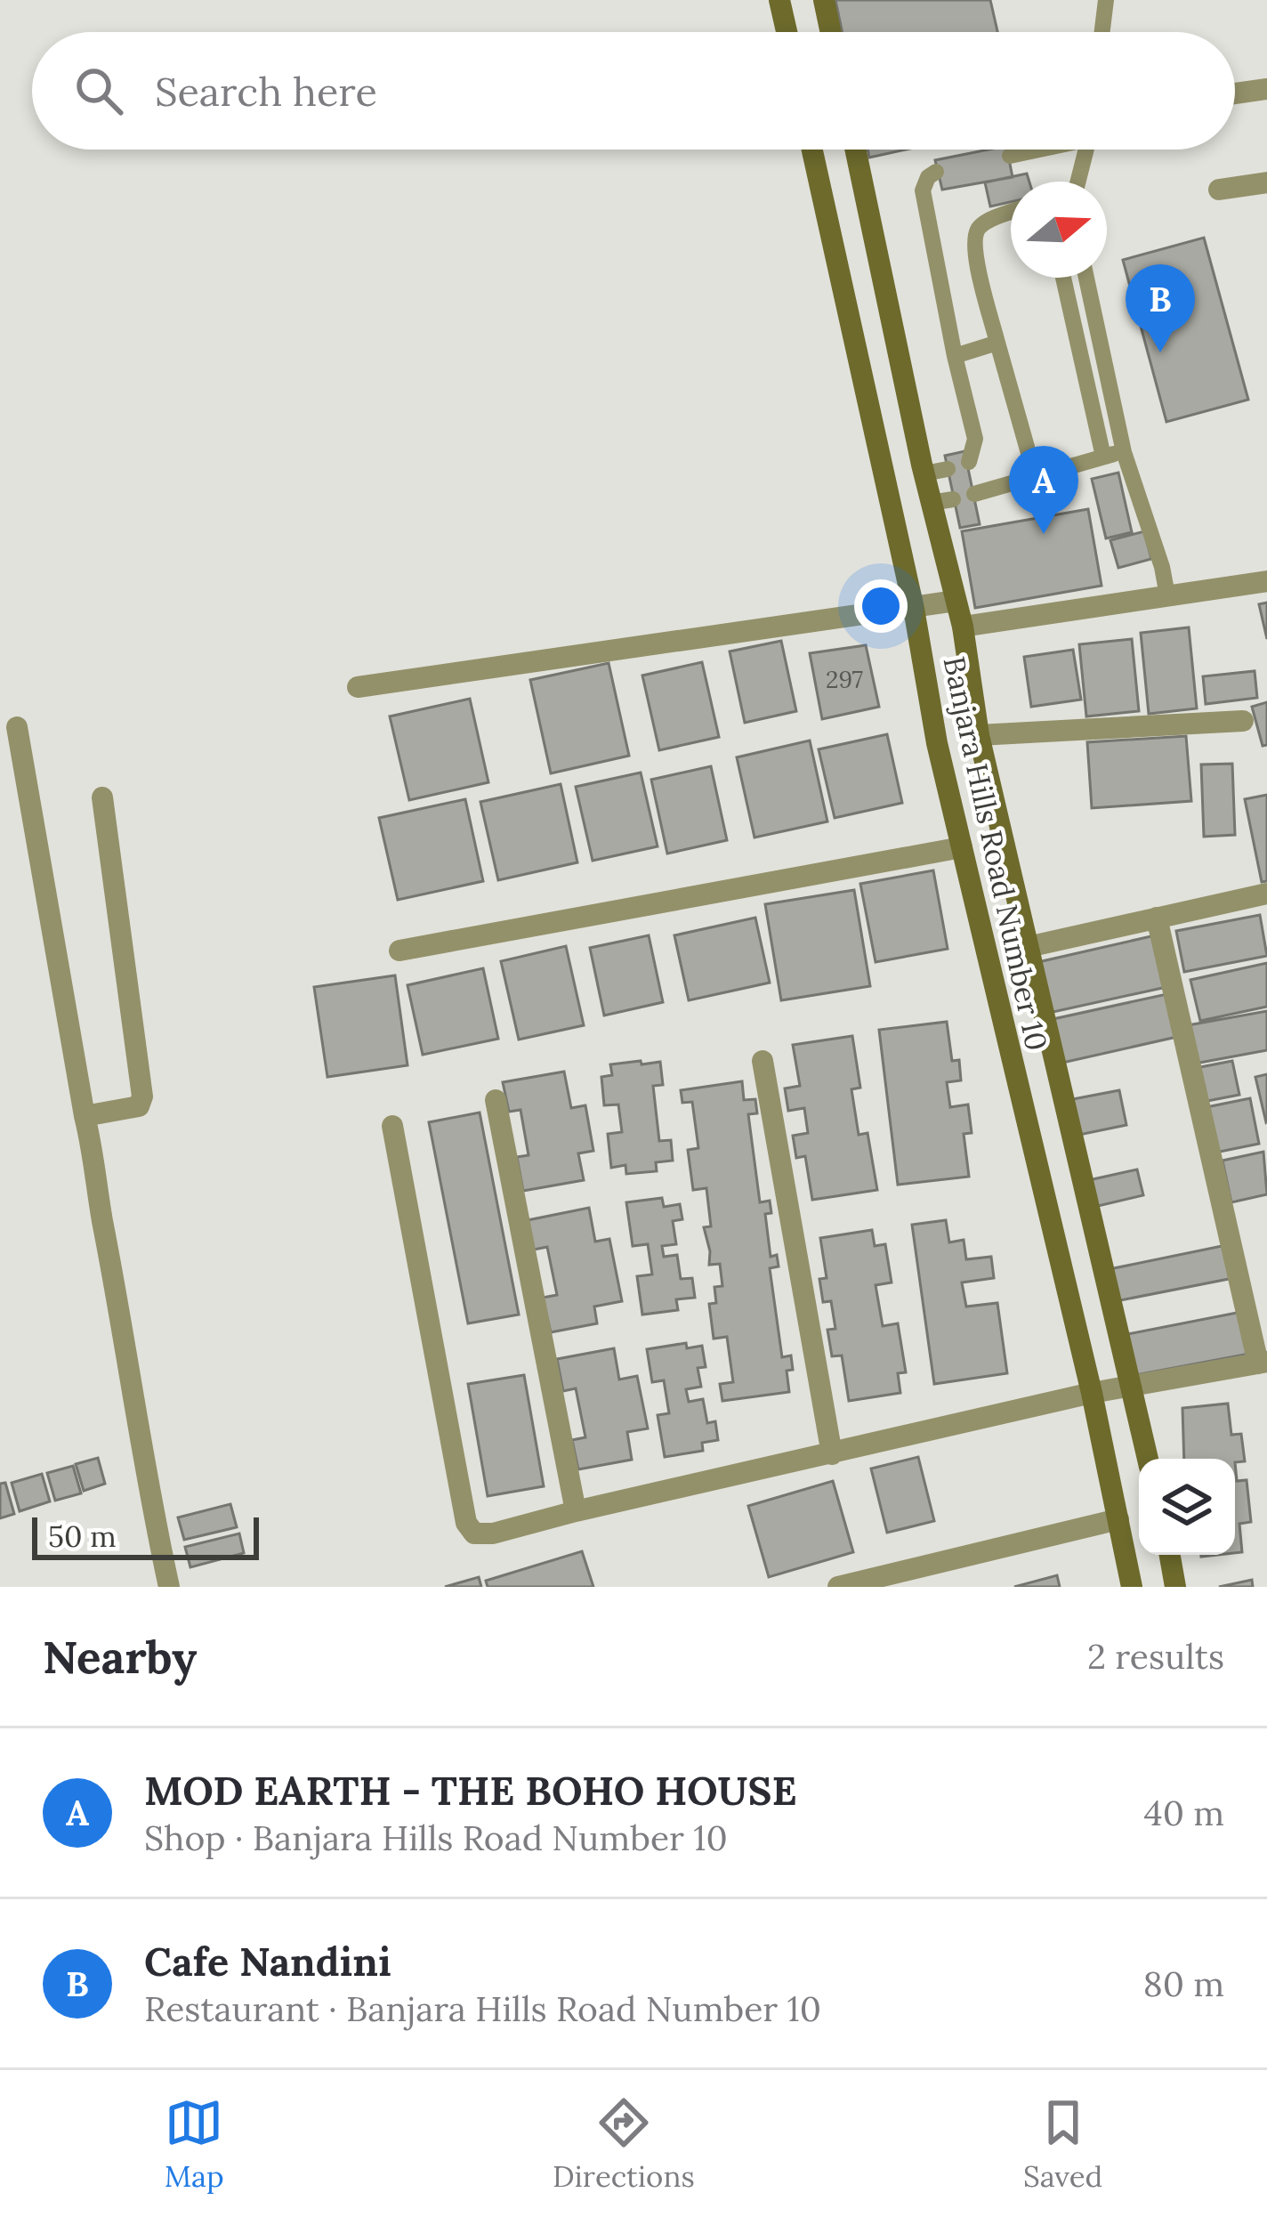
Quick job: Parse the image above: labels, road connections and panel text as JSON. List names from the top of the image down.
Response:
{
  "streets": {
    "main road": ["Banjara Hills Road Number 10"]
  },
  "house_numbers": ["297"],
  "scale_bar": "50 m",
  "north": "right",
  "page": {
    "search": "Search here",
    "pins": ["B", "A"],
    "scale": "50 m",
    "heading": ["Nearby", "2 results"],
    "list": [
      {
        "mark": "A",
        "name": "MOD EARTH - THE BOHO HOUSE",
        "note": "Shop · Banjara Hills Road Number 10",
        "value": "40 m"
      },
      {
        "mark": "B",
        "name": "Cafe Nandini",
        "note": "Restaurant · Banjara Hills Road Number 10",
        "value": "80 m"
      }
    ],
    "nav": ["Map", "Directions", "Saved"]
  }
}
